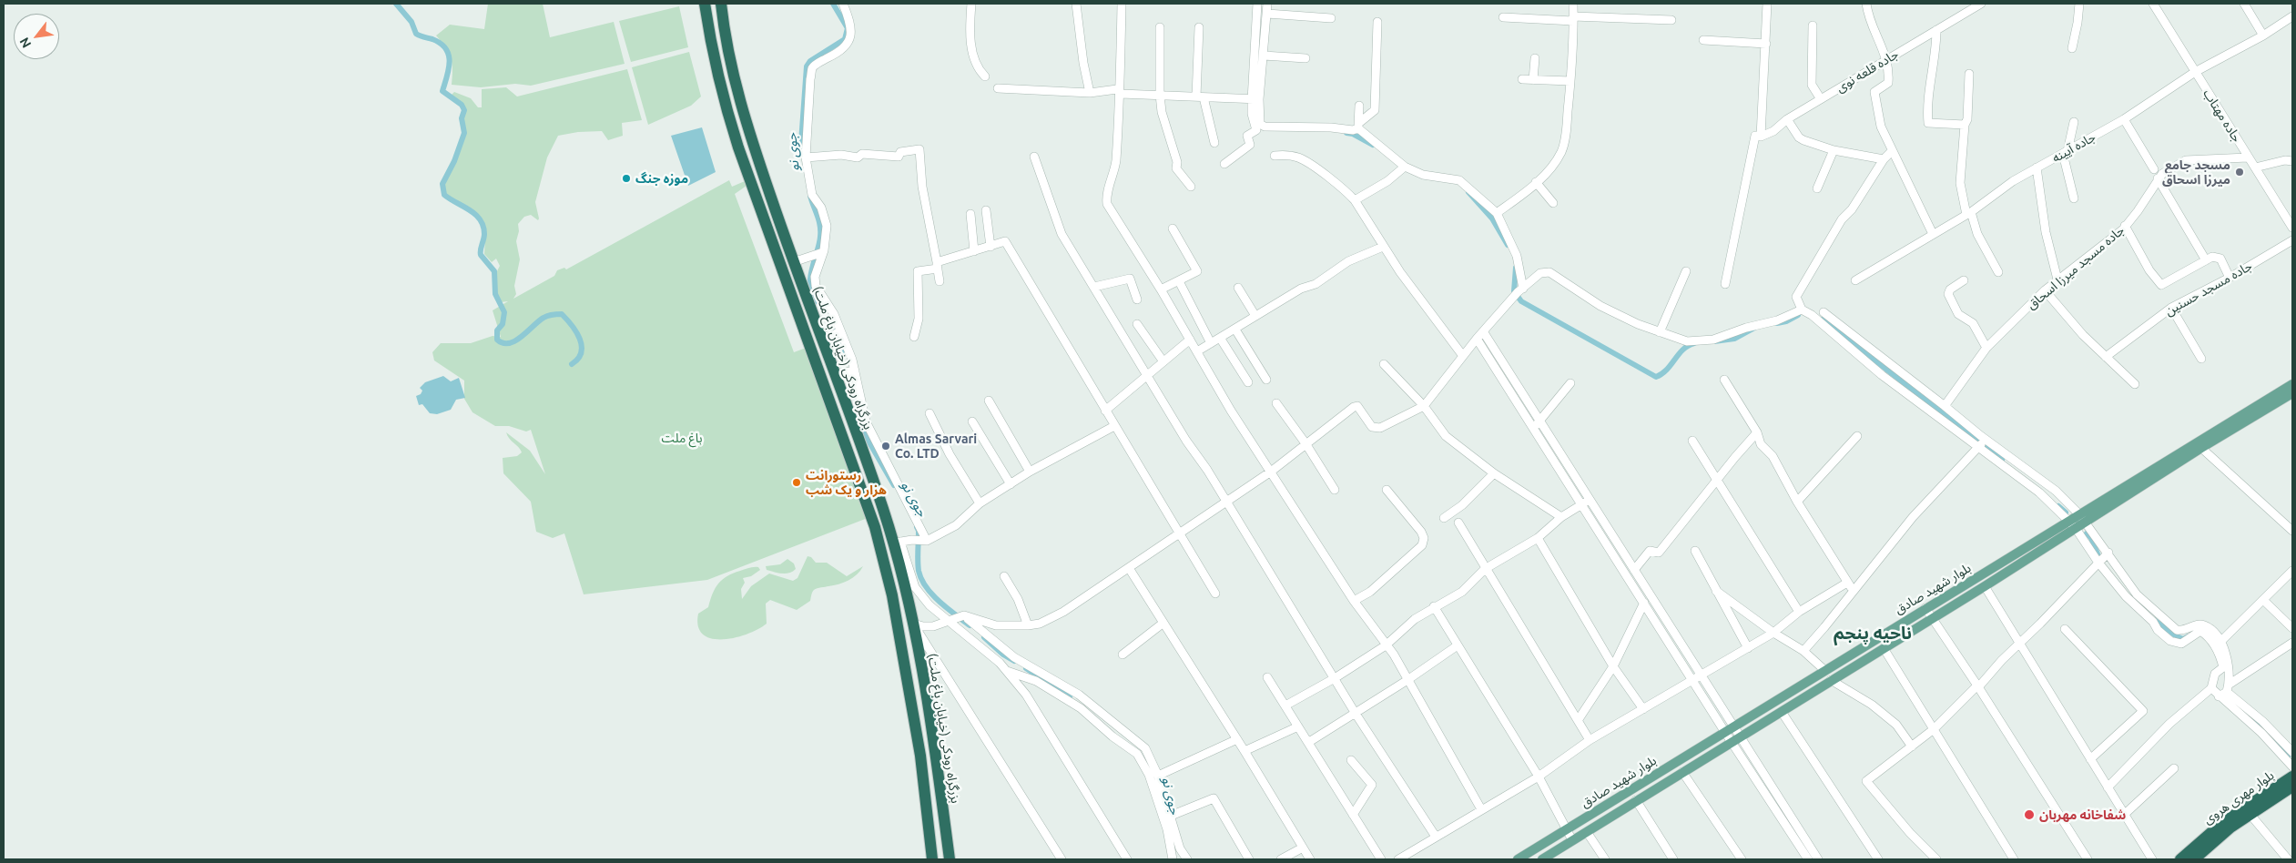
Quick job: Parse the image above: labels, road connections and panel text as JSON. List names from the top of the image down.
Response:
{
  "streets": {
    "highway": ["بزرگراه رودکی (خیابان باغ ملت)", "بلوار مهری هروی"],
    "main road": ["بلوار شهید صادق"],
    "street": [
      "جاده قلعه نوی",
      "جاده مهتاب",
      "جاده آیینه",
      "جاده مسجد ميرزا اسحاق",
      "جاده مسجد حسنین"
    ]
  },
  "crossings": [
    ["جاده مهتاب", "جاده آیینه"],
    ["جاده مهتاب", "جاده مسجد ميرزا اسحاق"]
  ],
  "districts": ["ناحیه پنجم"],
  "water": ["جوی نو"],
  "parks": ["باغ ملت"],
  "places": [
    "مسجد جامع میرزا اسحاق",
    "موزه جنگ",
    "Almas Sarvari Co. LTD",
    "رستورانت هزار و یک شب",
    "شفاخانه مهربان"
  ],
  "north": "bottom left"
}
